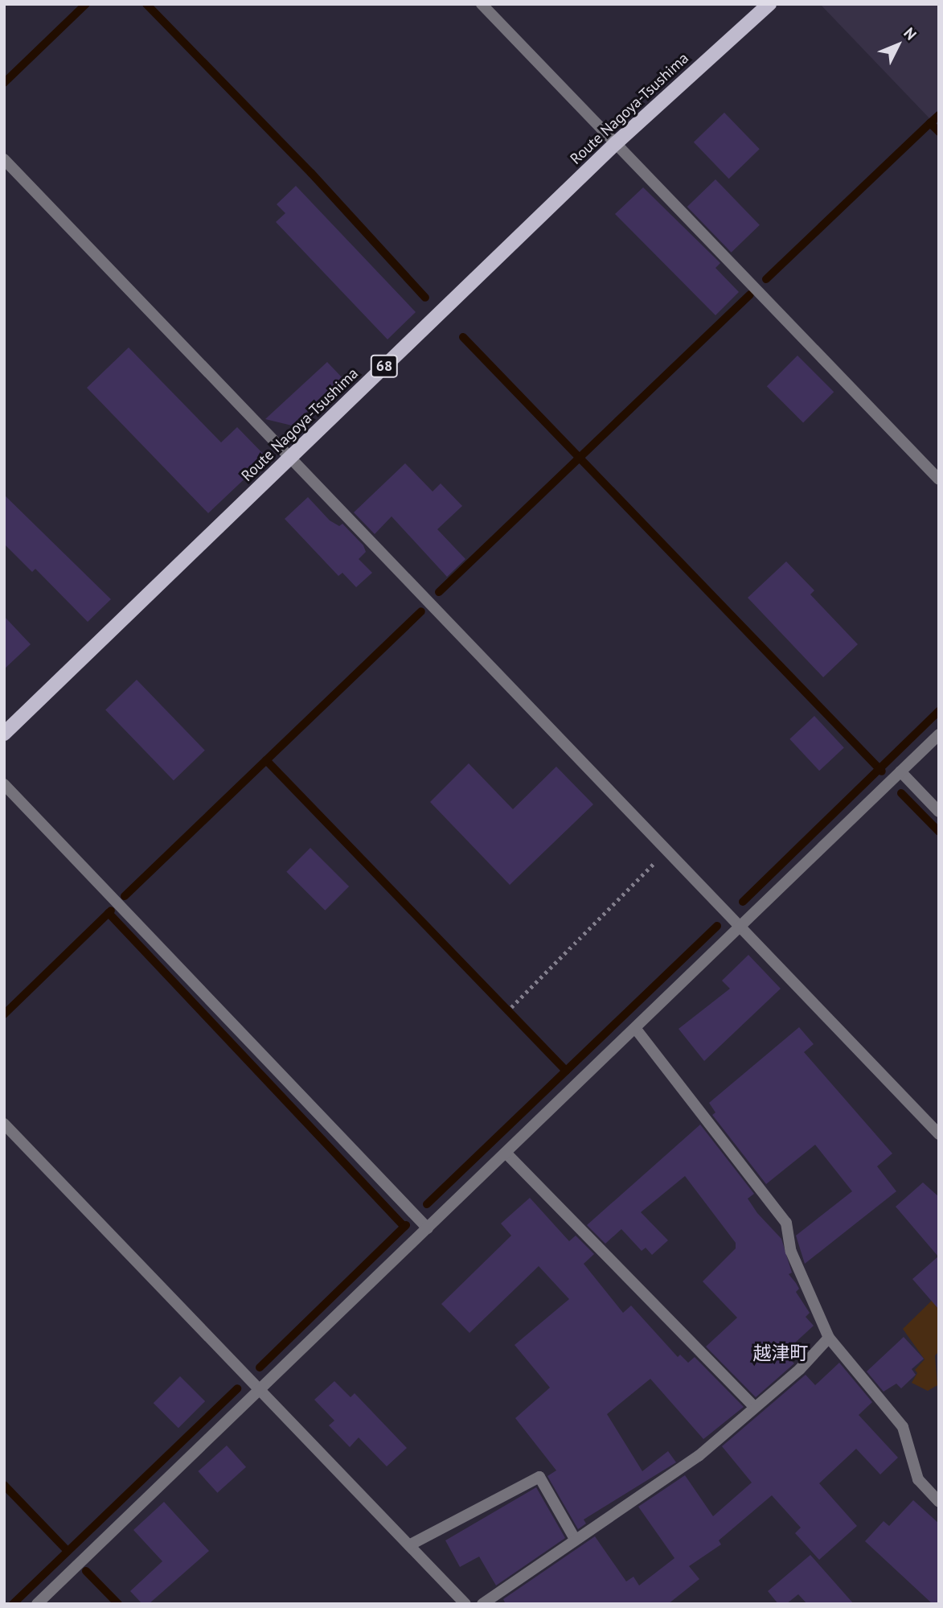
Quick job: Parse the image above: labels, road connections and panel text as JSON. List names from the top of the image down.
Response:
{
  "streets": {
    "main road": ["Route Nagoya-Tsushima", "68"]
  },
  "districts": ["越津町"],
  "north": "top right"
}
